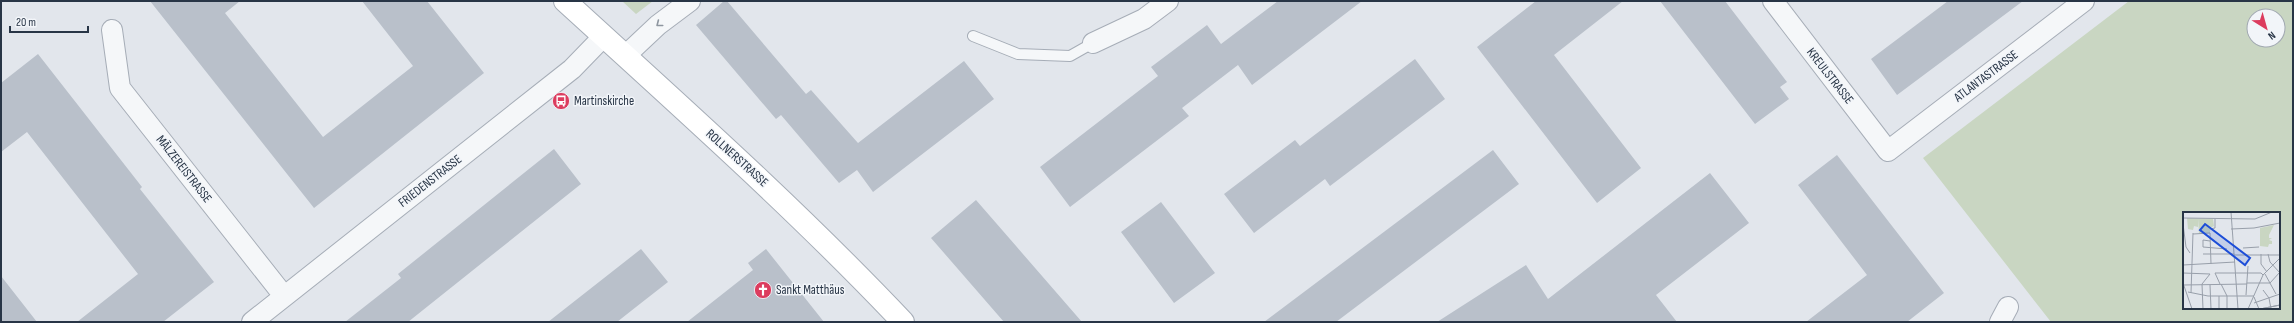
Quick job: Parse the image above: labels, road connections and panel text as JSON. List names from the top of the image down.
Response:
{
  "streets": {
    "street": [
      "KREULSTRASSE",
      "ATLANTASTRASSE",
      "ROLLNERSTRASSE",
      "MÄLZEREISTRASSE",
      "FRIEDENSTRASSE"
    ]
  },
  "crossings": [
    ["KREULSTRASSE", "ATLANTASTRASSE"],
    ["ROLLNERSTRASSE", "FRIEDENSTRASSE"],
    ["MÄLZEREISTRASSE", "FRIEDENSTRASSE"]
  ],
  "places": {
    "bus stop": ["Martinskirche"],
    "church": ["Sankt Matthäus"]
  },
  "scale_bar": "20 m",
  "north": "bottom right"
}
